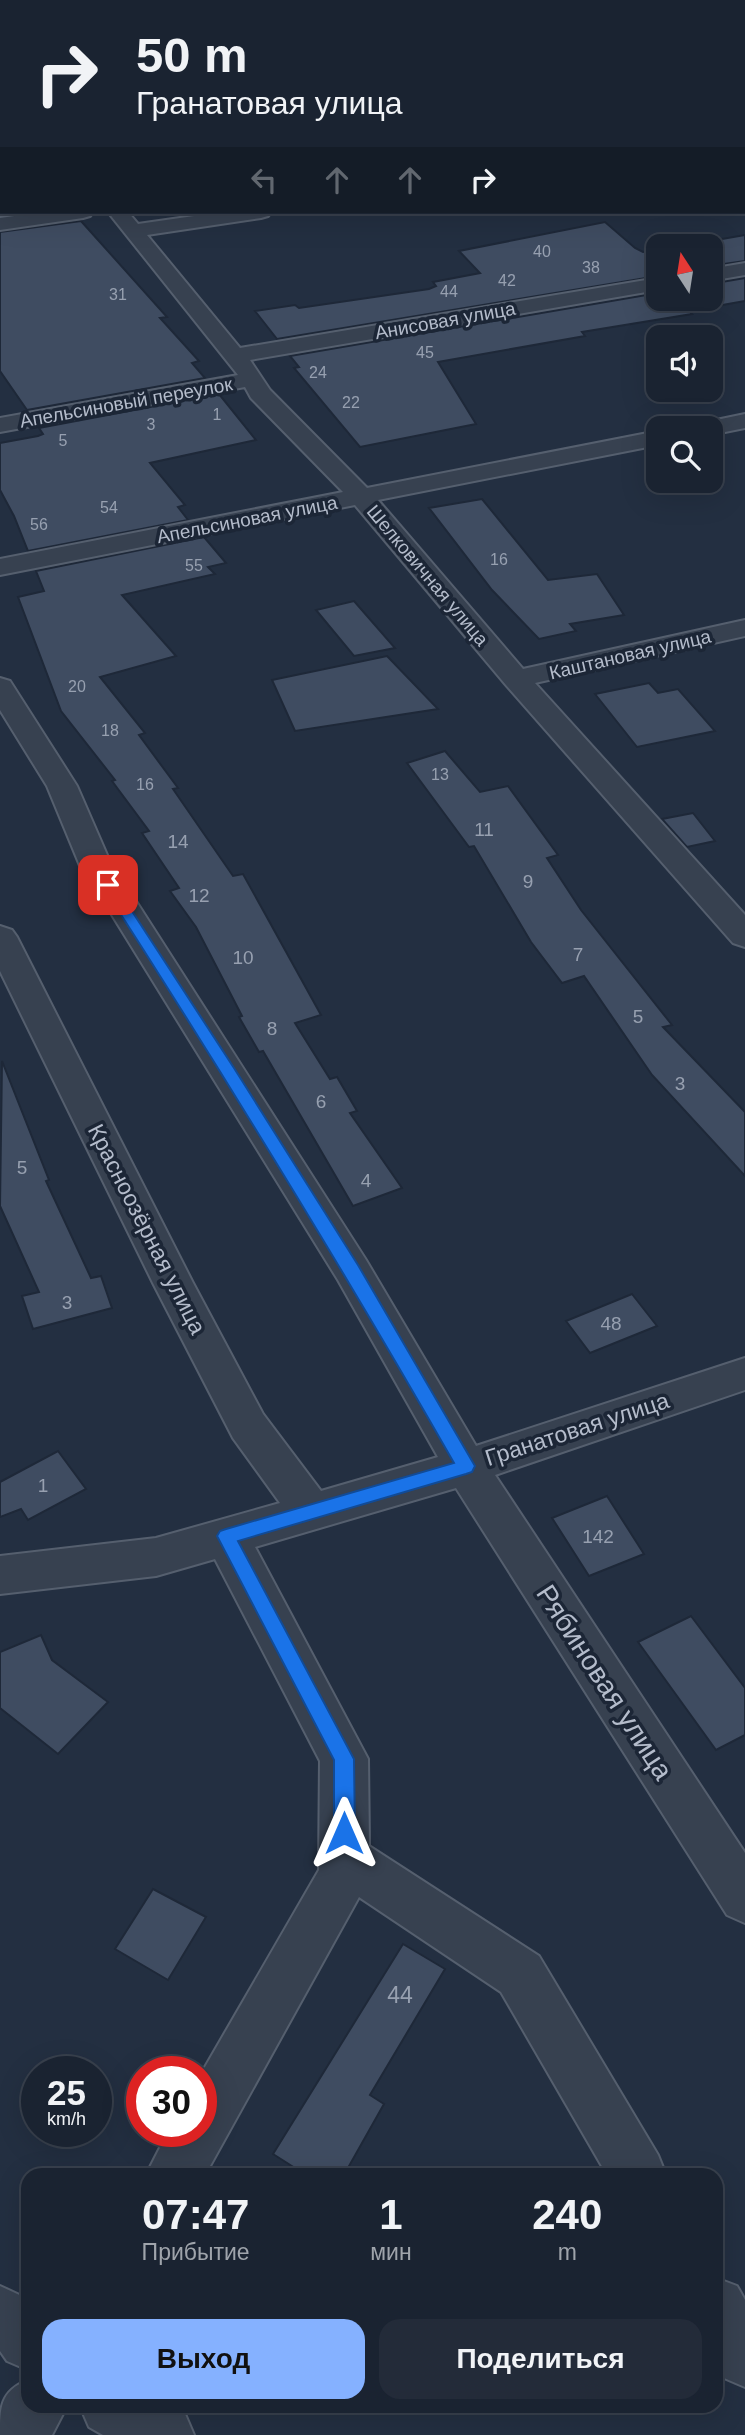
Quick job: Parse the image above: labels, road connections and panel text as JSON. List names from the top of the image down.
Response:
{
  "streets": {
    "street": [
      "Анисовая улица",
      "Апельсиновый переулок",
      "Апельсиновая улица",
      "Шелковичная улица",
      "Каштановая улица",
      "Красноозёрная улица",
      "Гранатовая улица",
      "Рябиновая улица"
    ]
  },
  "crossings": [
    ["Анисовая улица", "Шелковичная улица"],
    ["Апельсиновый переулок", "Шелковичная улица"],
    ["Апельсиновая улица", "Шелковичная улица"],
    ["Шелковичная улица", "Каштановая улица"],
    ["Красноозёрная улица", "Гранатовая улица"],
    ["Гранатовая улица", "Рябиновая улица"]
  ],
  "house_numbers": [
    "40",
    "38",
    "42",
    "44",
    "31",
    "45",
    "24",
    "22",
    "1",
    "3",
    "5",
    "54",
    "56",
    "16",
    "55",
    "20",
    "18",
    "13",
    "16",
    "11",
    "14",
    "9",
    "12",
    "7",
    "10",
    "5",
    "8",
    "3",
    "6",
    "5",
    "4",
    "3",
    "48",
    "1",
    "142",
    "44"
  ],
  "north": "top",
  "page": {
    "turn": ["50 m", "Гранатовая улица"],
    "speed": "25 km/h",
    "limit": "30",
    "eta": [
      "07:47",
      "Прибытие",
      "1",
      "мин",
      "240",
      "m"
    ],
    "buttons": ["Выход", "Поделиться"]
  }
}
